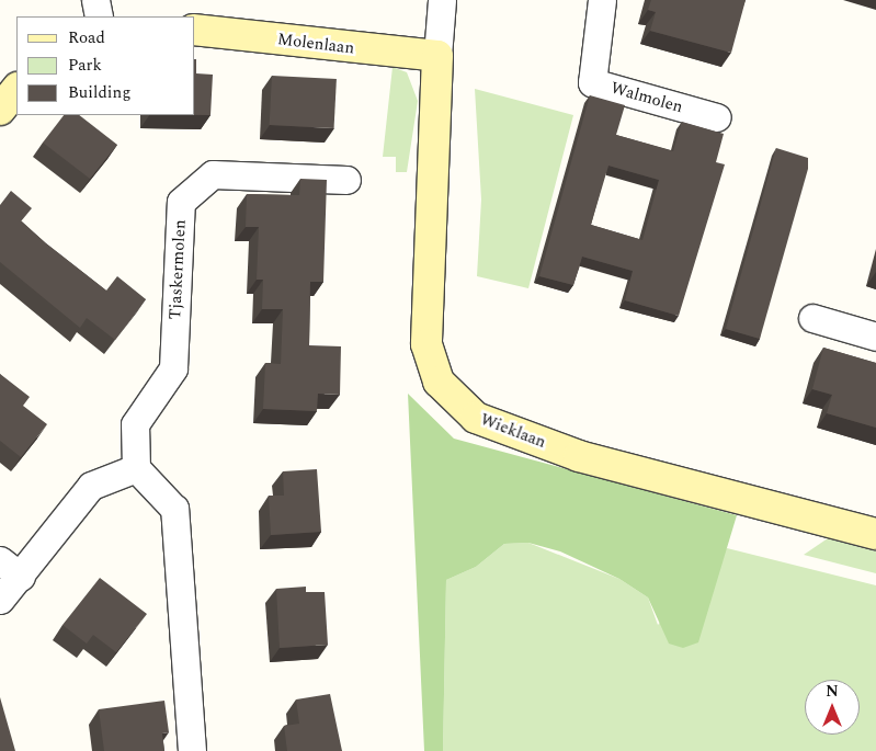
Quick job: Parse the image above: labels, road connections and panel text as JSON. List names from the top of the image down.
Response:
{
  "streets": {
    "street": [
      "Molenlaan",
      "Walmolen",
      "Tjaskermolen",
      "Wieklaan"
    ]
  },
  "crossings": [
    ["Molenlaan", "Wieklaan"]
  ],
  "legend": ["Road", "Park", "Building"],
  "north": "top"
}
